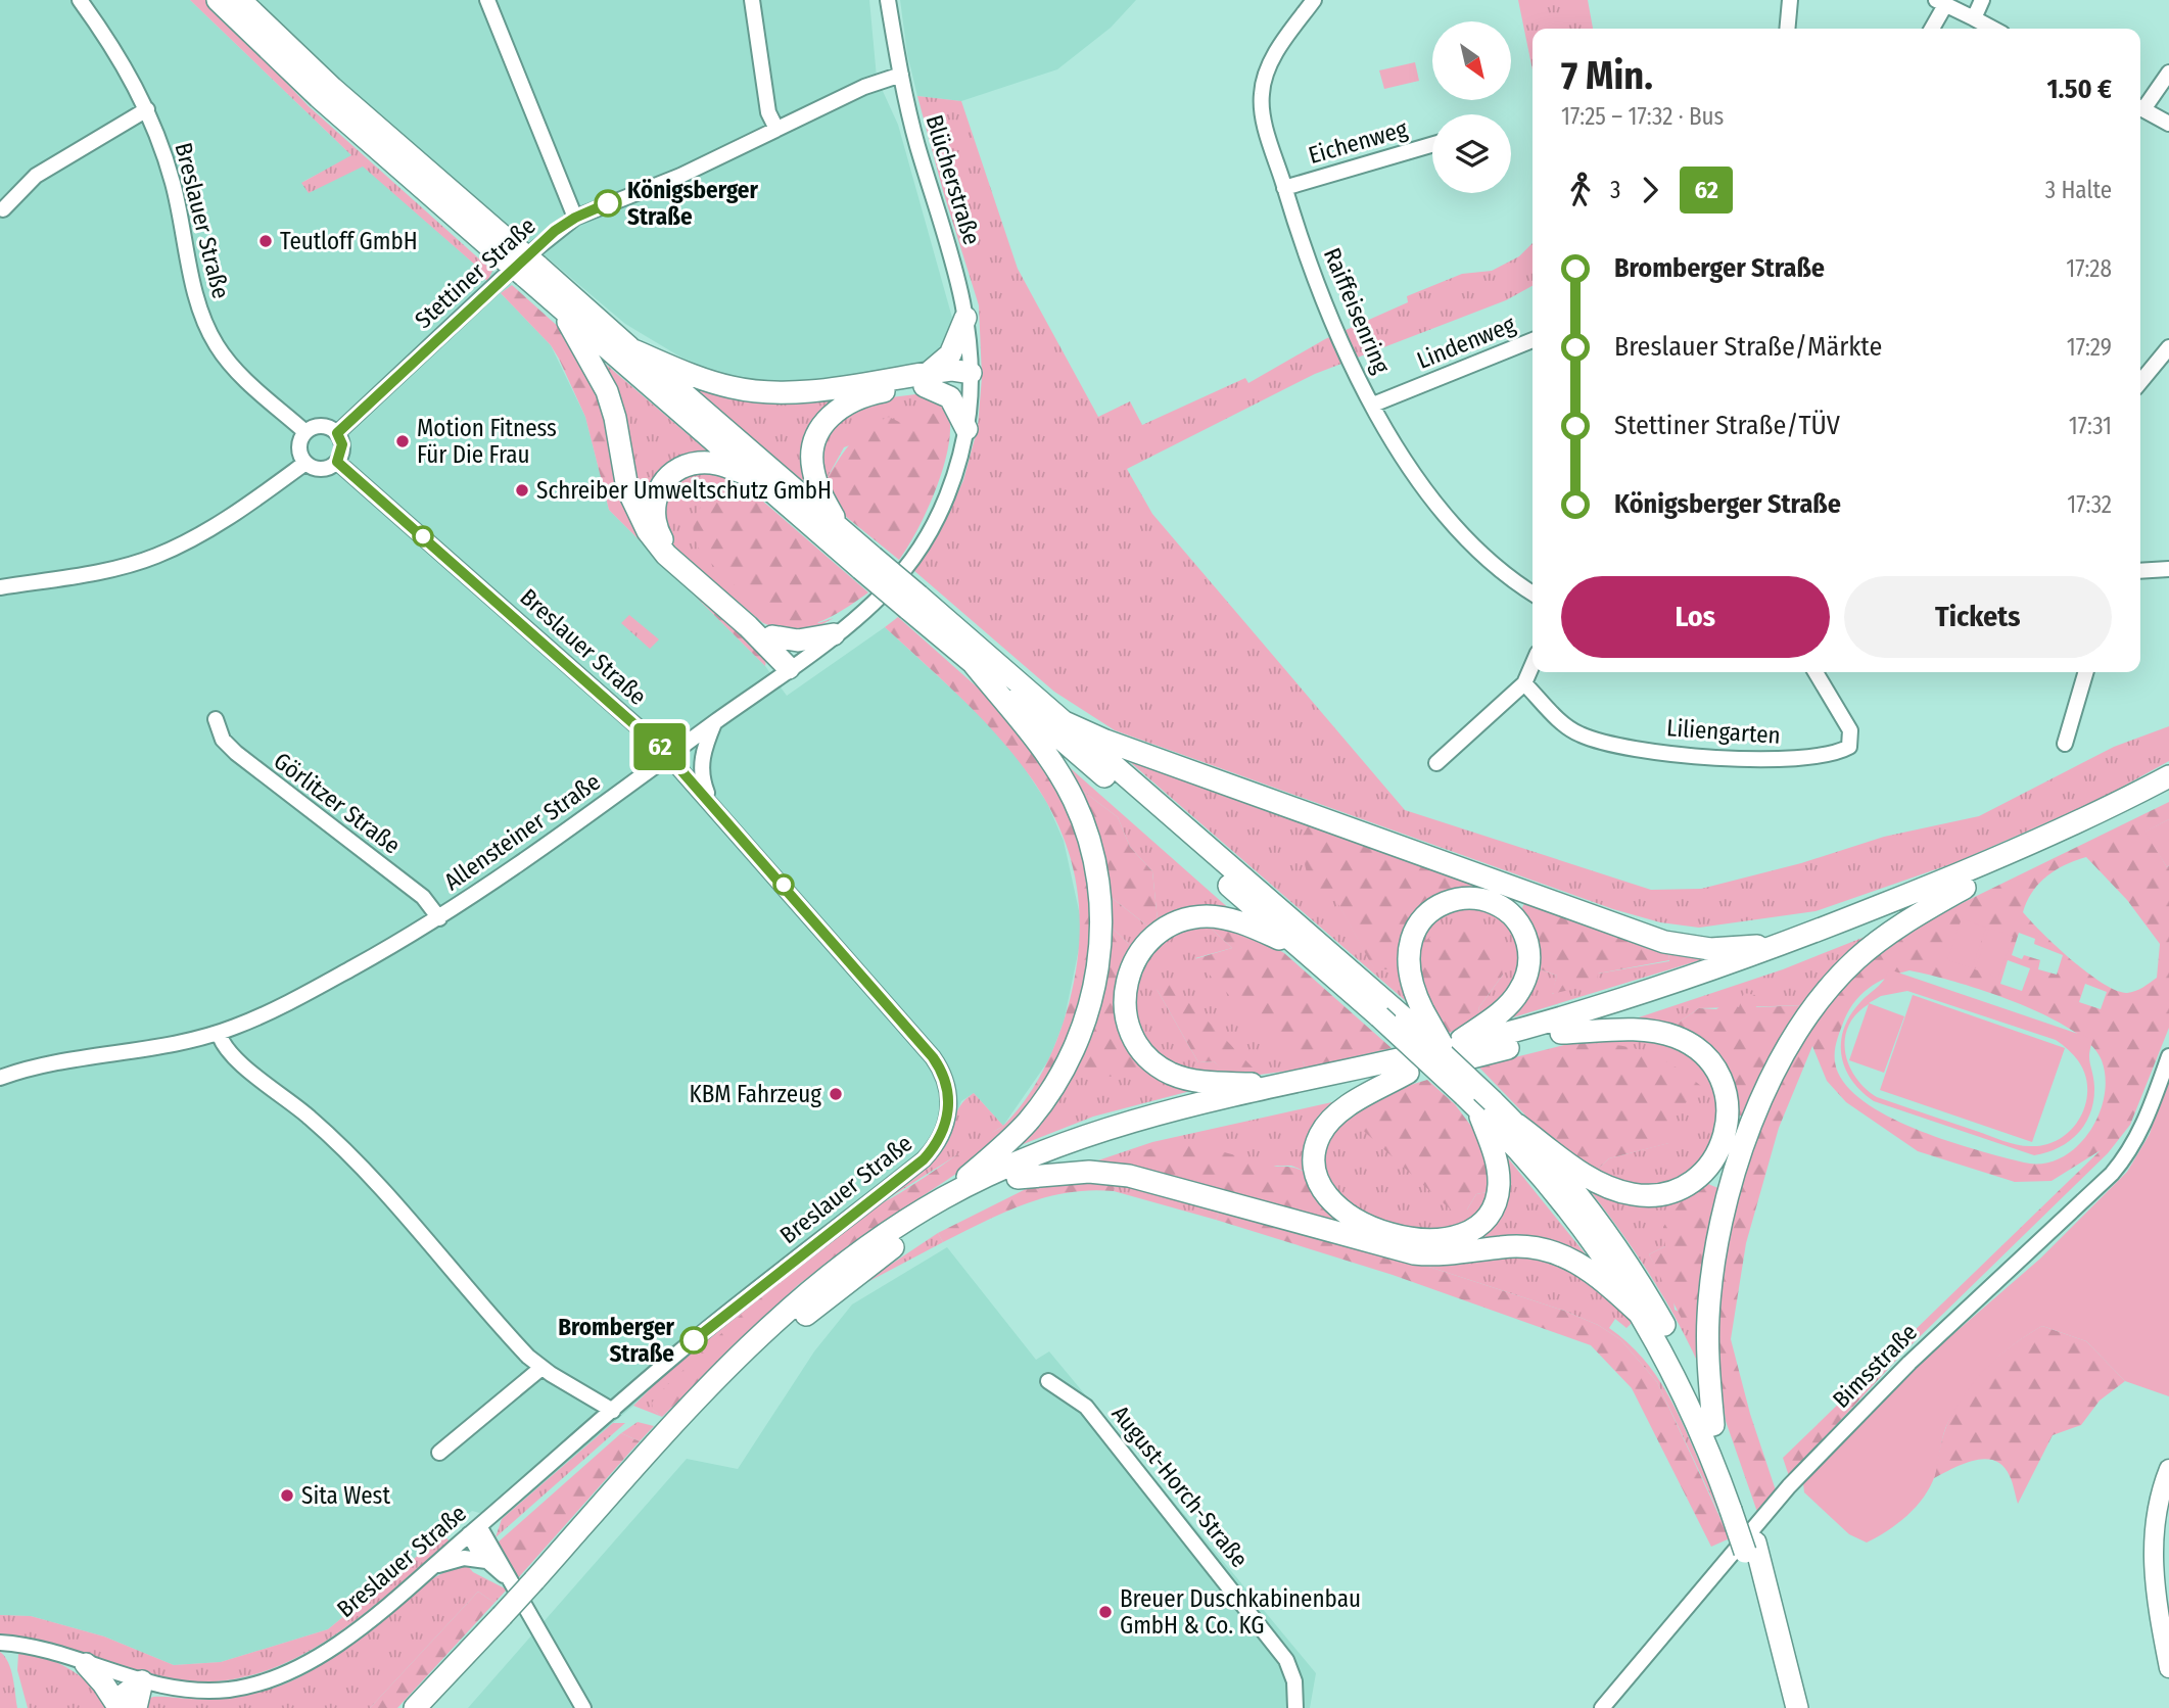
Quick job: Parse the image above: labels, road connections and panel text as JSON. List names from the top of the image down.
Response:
{
  "streets": {
    "street": [
      "Eichenweg",
      "Blücherstraße",
      "Breslauer Straße",
      "Stettiner Straße",
      "Raiffeisenring",
      "Lindenweg",
      "Liliengarten",
      "Görlitzer Straße",
      "Allensteiner Straße",
      "Bimsstraße",
      "August-Horch-Straße"
    ]
  },
  "crossings": [
    ["Eichenweg", "Raiffeisenring"],
    ["Blücherstraße", "Stettiner Straße"],
    ["Blücherstraße", "Allensteiner Straße"],
    ["Breslauer Straße", "Stettiner Straße"],
    ["Breslauer Straße", "Allensteiner Straße"],
    ["Raiffeisenring", "Lindenweg"],
    ["Görlitzer Straße", "Allensteiner Straße"]
  ],
  "places": [
    "Königsberger Straße",
    "Teutloff GmbH",
    "Motion Fitness Für Die Frau",
    "Schreiber Umweltschutz GmbH",
    "KBM Fahrzeug",
    "Bromberger Straße",
    "Sita West",
    "Breuer Duschkabinenbau GmbH & Co. KG"
  ],
  "lines": ["bus line 62"],
  "north": "bottom right",
  "page": {
    "on_map": "62",
    "heading": ["7 Min.", "17:25 – 17:32 · Bus", "1.50 €"],
    "legs": ["3", "62", "3 Halte"],
    "list": [
      {
        "name": "Bromberger Straße",
        "value": "17:28"
      },
      {
        "name": "Breslauer Straße/Märkte",
        "value": "17:29"
      },
      {
        "name": "Stettiner Straße/TÜV",
        "value": "17:31"
      },
      {
        "name": "Königsberger Straße",
        "value": "17:32"
      }
    ],
    "buttons": ["Los", "Tickets"]
  }
}
